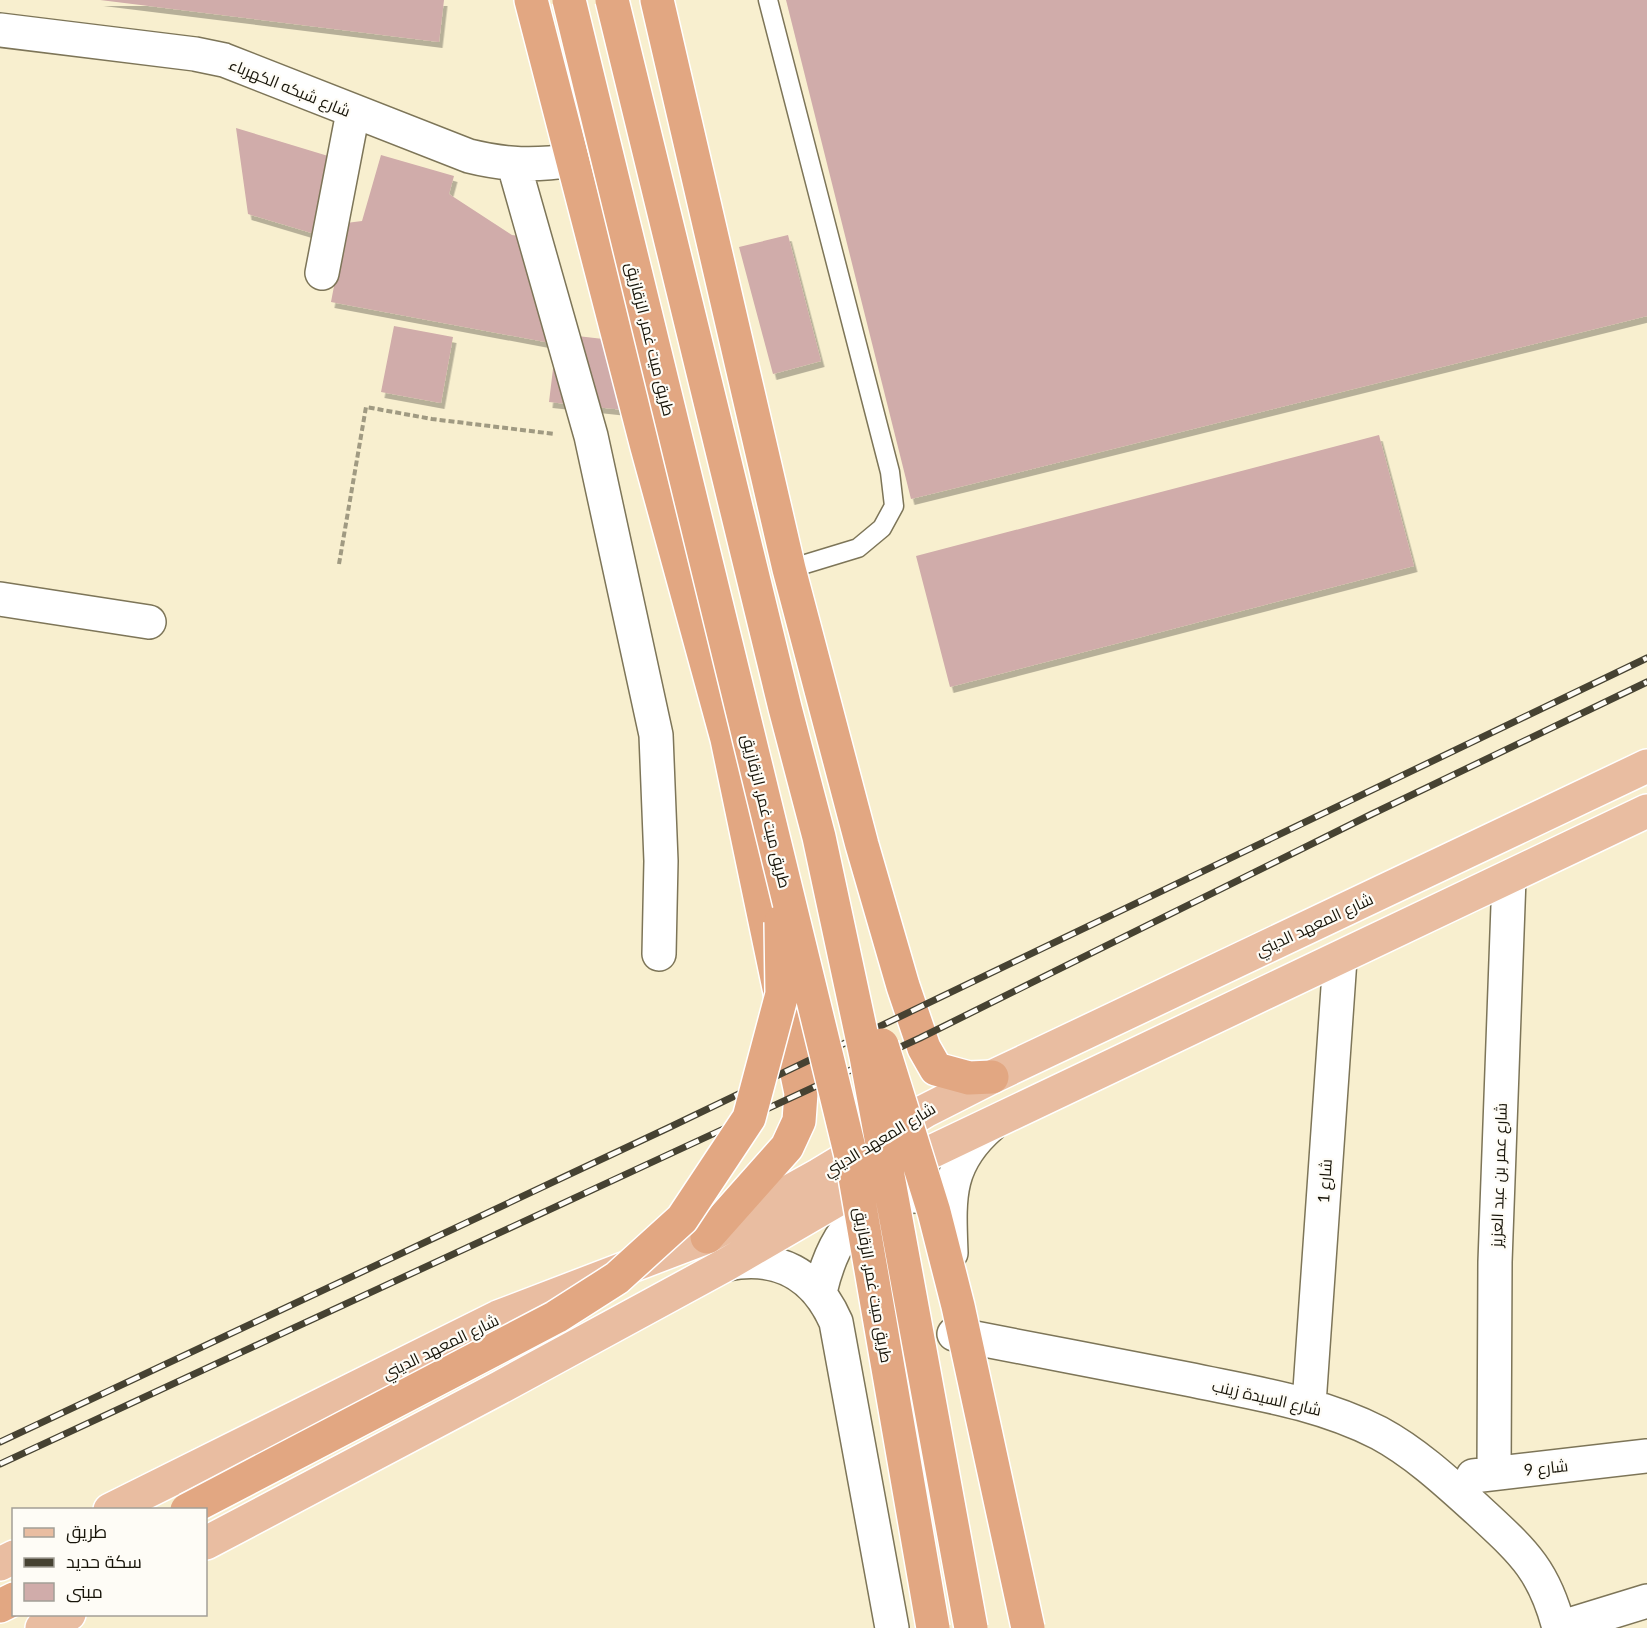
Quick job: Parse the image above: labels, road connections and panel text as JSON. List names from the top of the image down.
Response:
{
  "streets": {
    "highway": ["طريق ميت غمر, الزقازيق"],
    "main road": ["شارع المعهد الديني"],
    "street": [
      "شارع شبكه الكهرباء",
      "شارع عمر بن عبد العزيز",
      "شارع 1",
      "شارع السيدة زينب",
      "شارع 9"
    ]
  },
  "crossings": [
    ["شارع شبكه الكهرباء", "طريق ميت غمر, الزقازيق"],
    ["طريق ميت غمر, الزقازيق", "شارع المعهد الديني"],
    ["شارع المعهد الديني", "شارع عمر بن عبد العزيز"],
    ["شارع المعهد الديني", "شارع 1"],
    ["شارع عمر بن عبد العزيز", "شارع 9"],
    ["شارع 1", "شارع السيدة زينب"],
    ["شارع السيدة زينب", "شارع 9"]
  ],
  "legend": ["طريق", "سكة حديد", "مبنى"]
}
